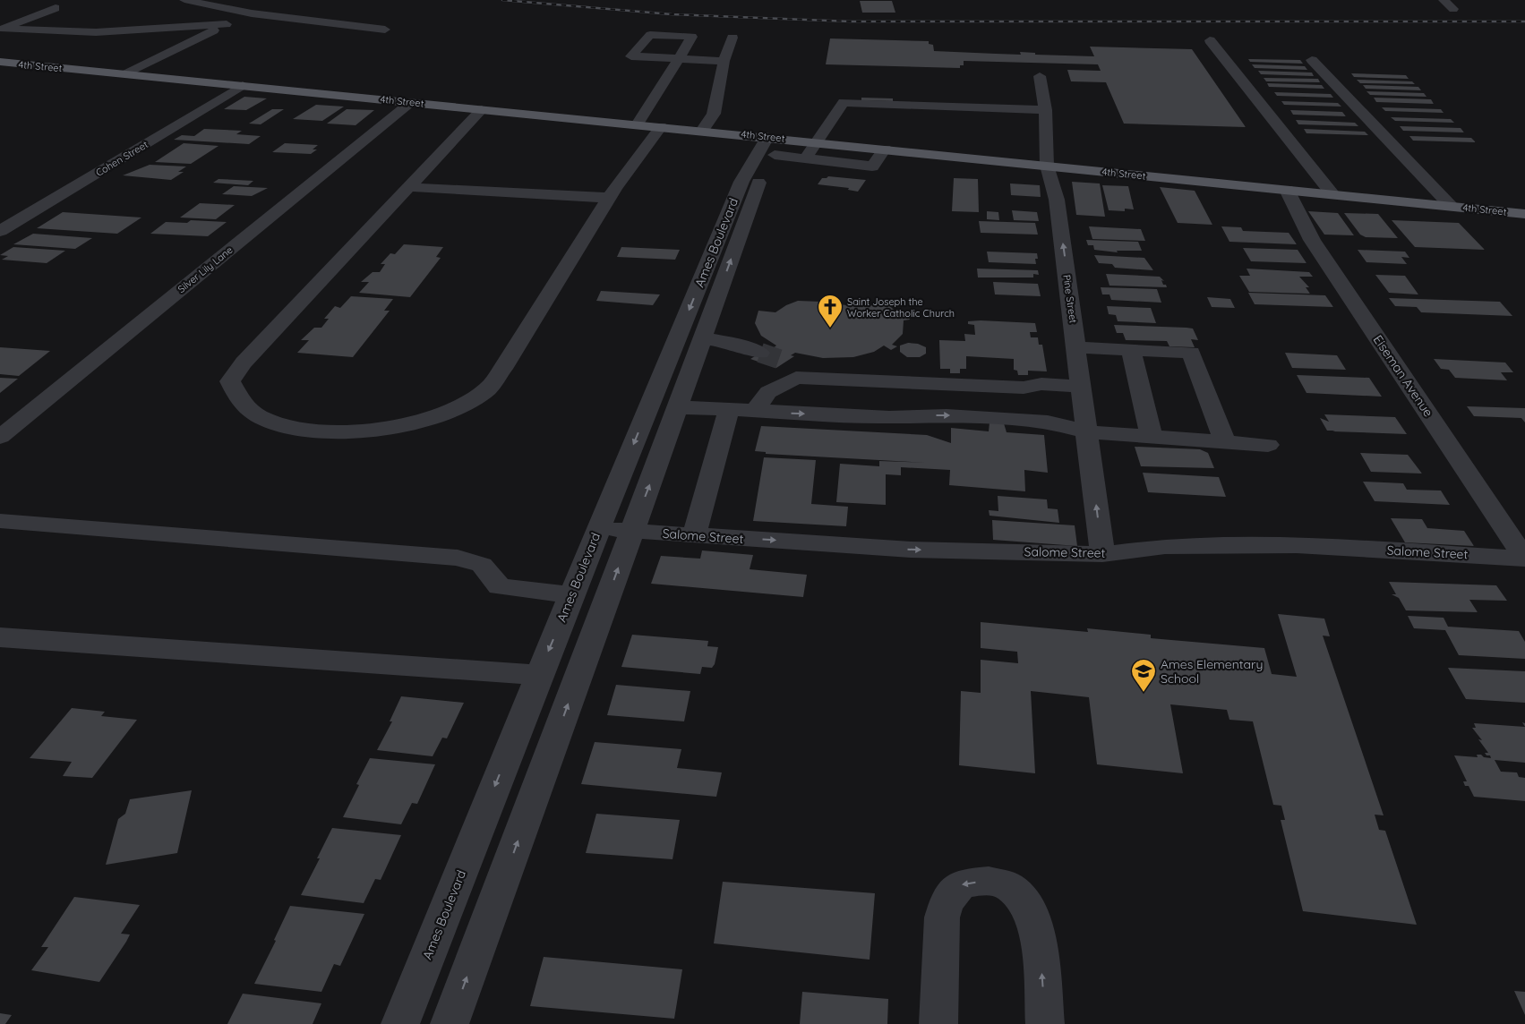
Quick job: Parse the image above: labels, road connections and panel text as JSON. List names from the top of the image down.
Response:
{
  "streets": {
    "main road": ["4th Street"],
    "street": [
      "Cohen Street",
      "Ames Boulevard",
      "Silver Lily Lane",
      "Pine Street",
      "Eiseman Avenue",
      "Salome Street"
    ]
  },
  "crossings": [
    ["4th Street", "Cohen Street"],
    ["4th Street", "Ames Boulevard"],
    ["4th Street", "Silver Lily Lane"],
    ["4th Street", "Pine Street"],
    ["4th Street", "Eiseman Avenue"],
    ["Ames Boulevard", "Salome Street"],
    ["Pine Street", "Salome Street"],
    ["Eiseman Avenue", "Salome Street"]
  ],
  "one_way": ["Pine Street"],
  "places": {
    "church": ["Saint Joseph the Worker Catholic Church"],
    "school or university": ["Ames Elementary School"]
  }
}
